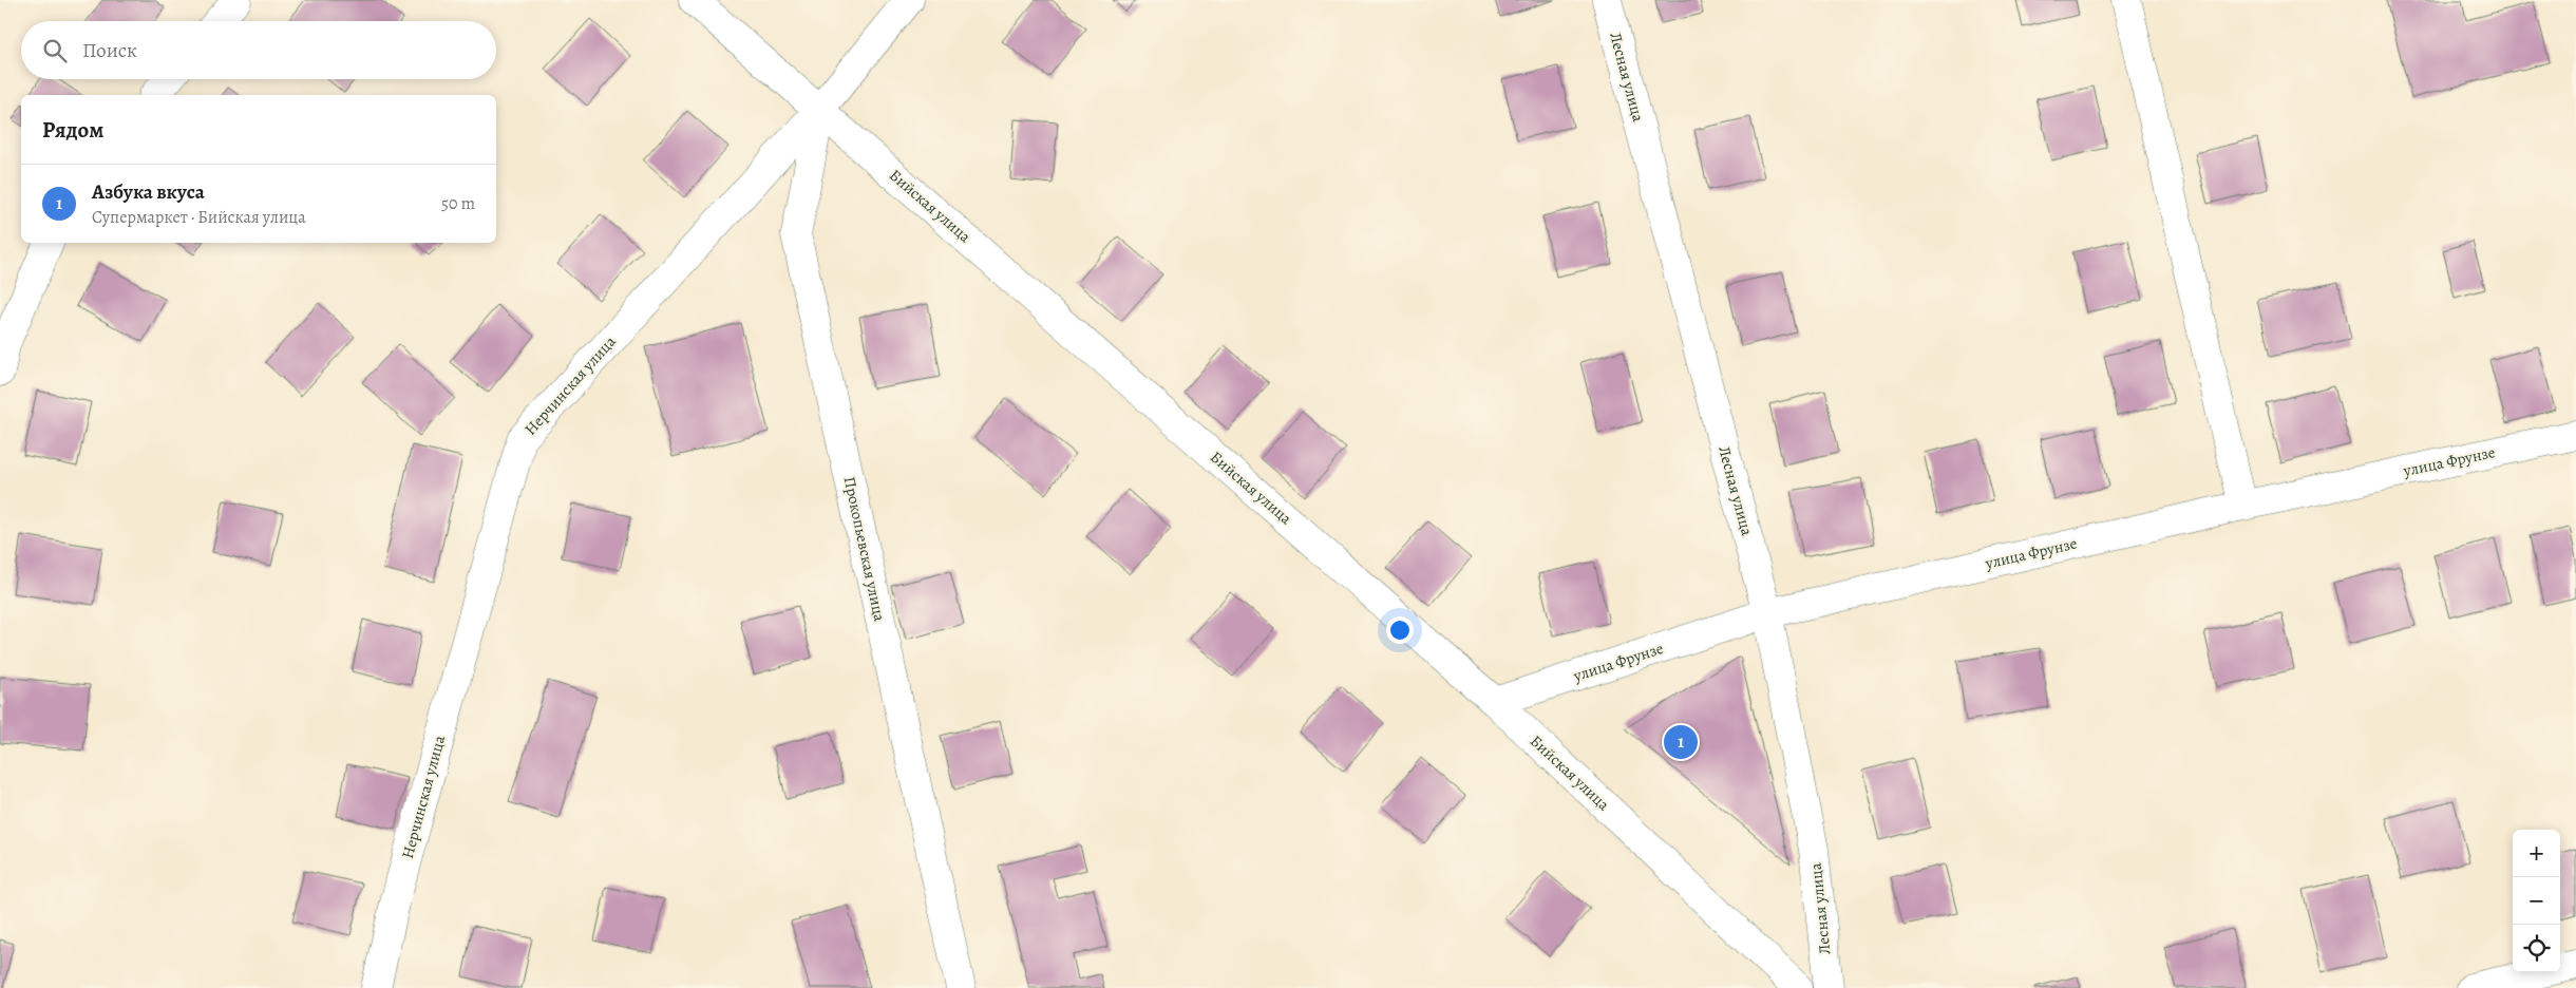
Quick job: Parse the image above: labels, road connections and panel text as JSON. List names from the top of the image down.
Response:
{
  "streets": {
    "street": [
      "Лесная улица",
      "Бийская улица",
      "Нерчинская улица",
      "улица Фрунзе",
      "Прокопьевская улица"
    ]
  },
  "crossings": [
    ["Лесная улица", "улица Фрунзе"],
    ["Бийская улица", "Нерчинская улица"],
    ["Бийская улица", "улица Фрунзе"],
    ["Бийская улица", "Прокопьевская улица"],
    ["Нерчинская улица", "Прокопьевская улица"]
  ],
  "page": {
    "search": "Поиск",
    "heading": "Рядом",
    "list": [
      {
        "mark": "1",
        "name": "Азбука вкуса",
        "note": "Супермаркет · Бийская улица",
        "value": "50 m"
      }
    ],
    "pins": "1",
    "map_buttons": ["+", "−"]
  }
}
